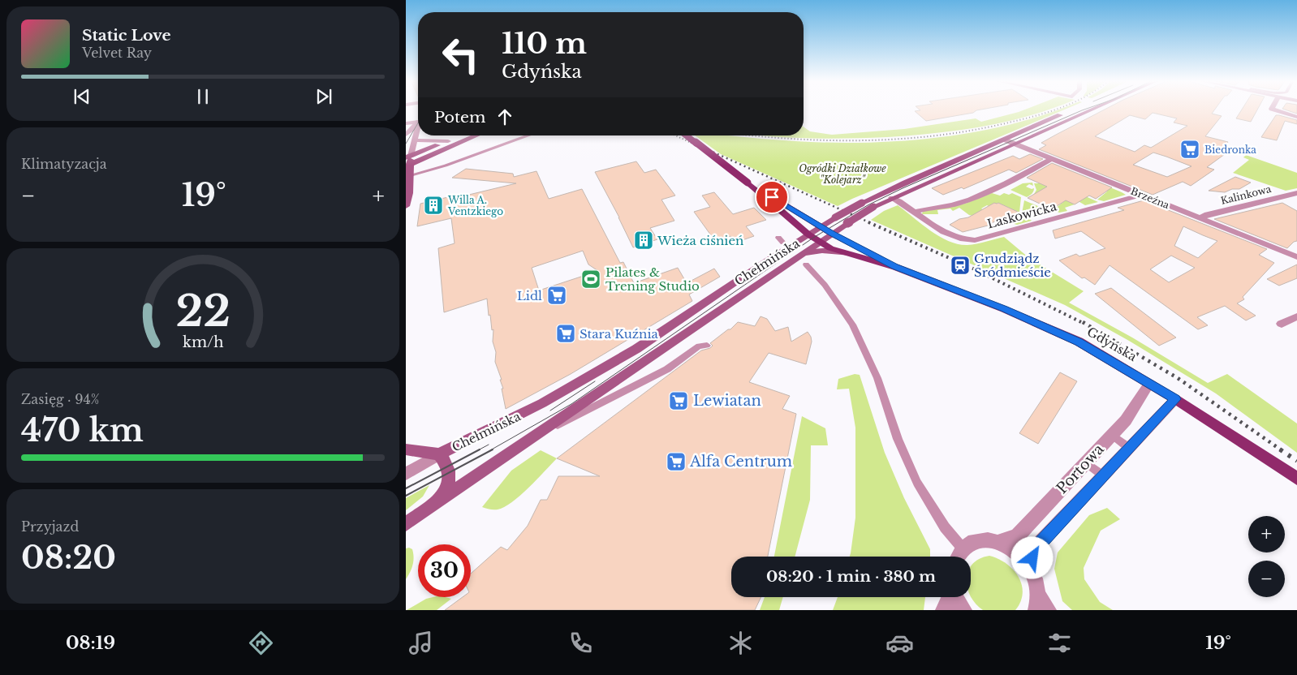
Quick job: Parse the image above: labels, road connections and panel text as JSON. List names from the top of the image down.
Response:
{
  "streets": {
    "main road": ["Chełmińska", "Gdyńska"],
    "street": [
      "Kalinkowa",
      "Brzeźna",
      "Laskowicka",
      "Portowa"
    ]
  },
  "crossings": [
    ["Kalinkowa", "Brzeźna"],
    ["Brzeźna", "Laskowicka"],
    ["Brzeźna", "Chełmińska"],
    ["Laskowicka", "Chełmińska"],
    ["Chełmińska", "Gdyńska"],
    ["Gdyńska", "Portowa"]
  ],
  "parks": ["Ogródki Działkowe \"Kolejarz\""],
  "places": {
    "supermarket": [
      "Biedronka",
      "Lidl",
      "Stara Kuźnia",
      "Lewiatan",
      "Alfa Centrum"
    ],
    "building": ["Willa A. Ventzkiego", "Wieża ciśnień"],
    "station": ["Grudziądz Śródmieście"],
    "sports": ["Pilates & Trening Studio"]
  },
  "page": {
    "turn": ["110 m", "Gdyńska"],
    "song": ["Static Love", "Velvet Ray"],
    "then": "Potem",
    "tile": [
      "Klimatyzacja",
      ["Zasięg · 94%", "470 km"],
      ["Przyjazd", "08:20"]
    ],
    "heat": ["−", "19°", "+"],
    "map_buttons": ["+", "−"],
    "limit": "30",
    "trip": "08:20 · 1 min · 380 m",
    "tabs": ["08:19", "19°"],
    "gauge": ["22", "km/h"]
  }
}
